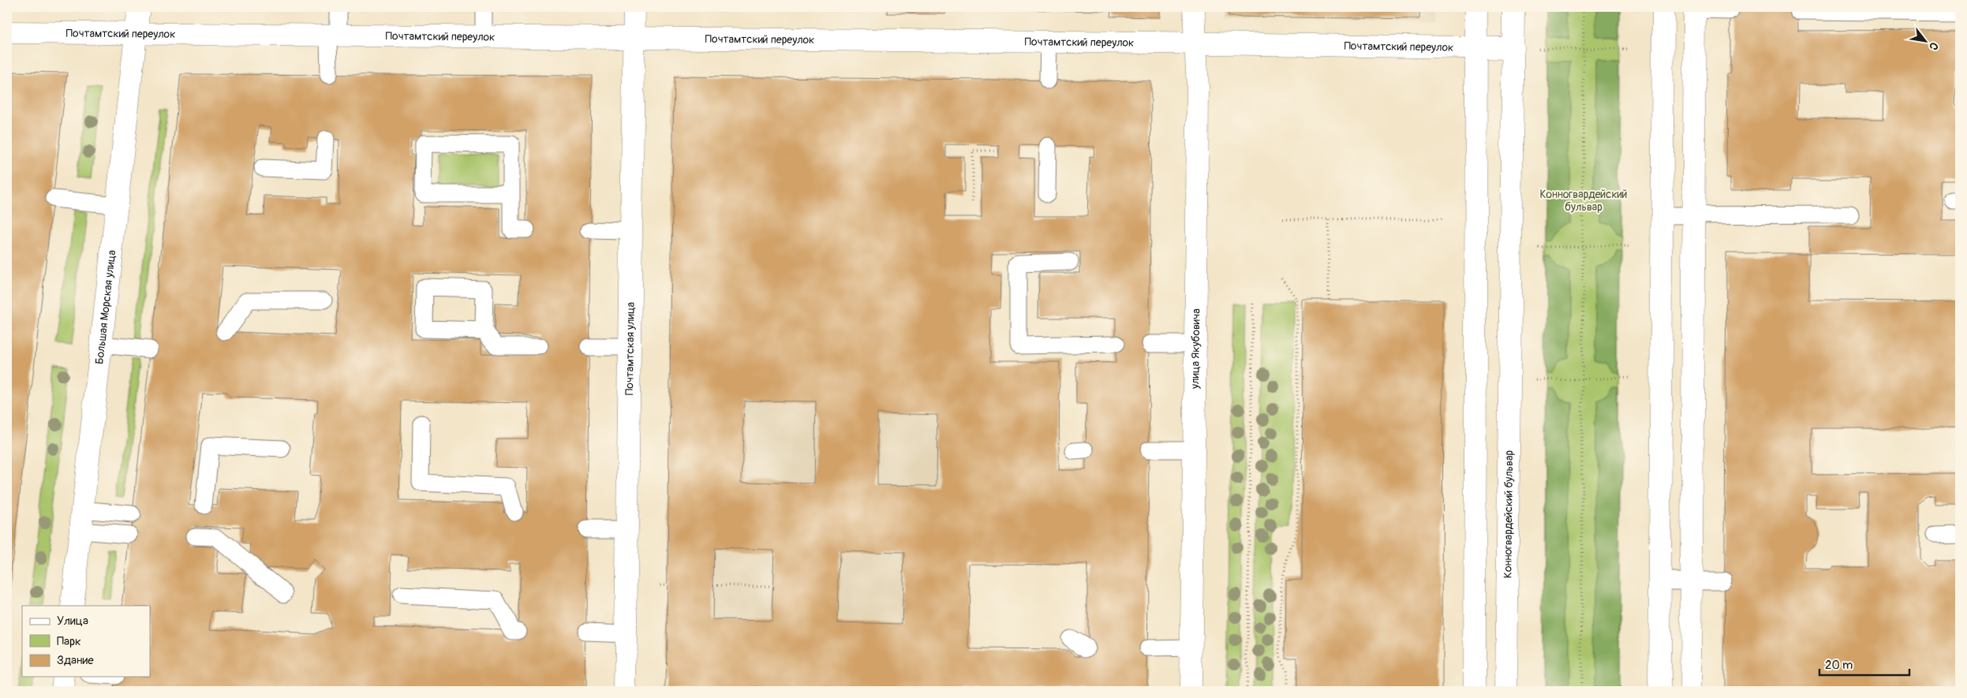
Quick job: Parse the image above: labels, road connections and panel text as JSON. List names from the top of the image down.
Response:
{
  "streets": {
    "street": [
      "Почтамтский переулок",
      "Большая Морская улица",
      "улица Якубовича",
      "Почтамтская улица",
      "Конногвардейский бульвар"
    ]
  },
  "crossings": [
    ["Почтамтский переулок", "Большая Морская улица"],
    ["Почтамтский переулок", "улица Якубовича"],
    ["Почтамтский переулок", "Почтамтская улица"],
    ["Почтамтский переулок", "Конногвардейский бульвар"]
  ],
  "parks": ["Конногвардейский бульвар"],
  "legend": ["Улица", "Парк", "Здание"],
  "scale_bar": "20 m",
  "north": "bottom right"
}
